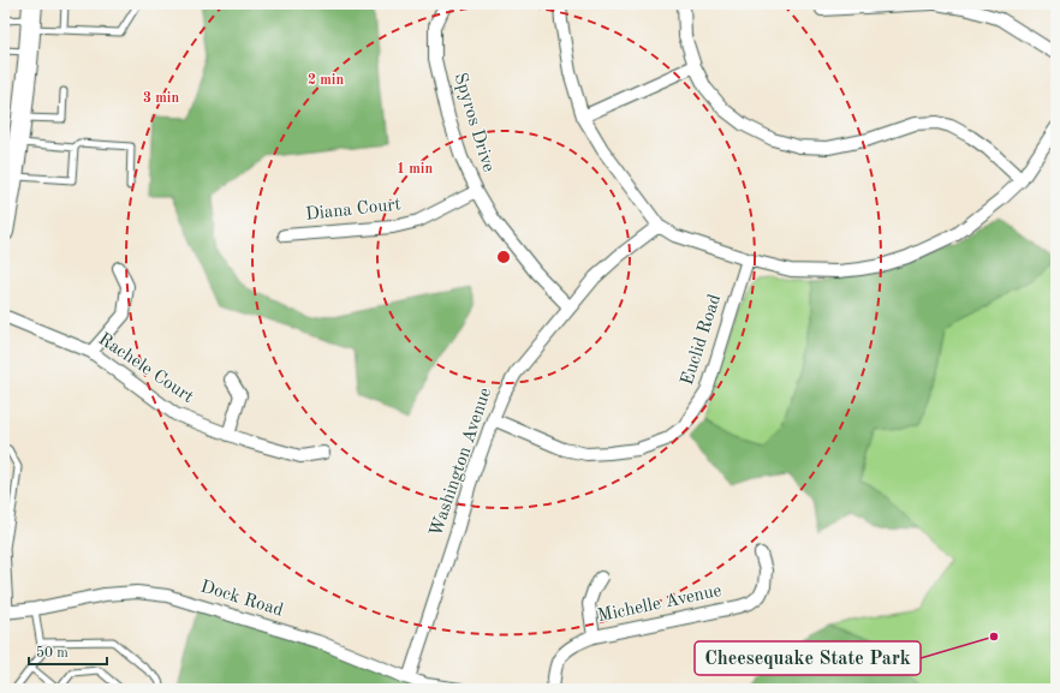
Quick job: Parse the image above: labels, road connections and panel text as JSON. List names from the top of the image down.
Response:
{
  "streets": {
    "street": [
      "Spyros Drive",
      "Diana Court",
      "Euclid Road",
      "Rachele Court",
      "Washington Avenue",
      "Dock Road",
      "Michelle Avenue"
    ]
  },
  "crossings": [
    ["Spyros Drive", "Diana Court"],
    ["Spyros Drive", "Washington Avenue"],
    ["Euclid Road", "Washington Avenue"],
    ["Washington Avenue", "Dock Road"]
  ],
  "places": ["Cheesequake State Park"],
  "scale_bar": "50 m",
  "rings": ["2 min", "3 min", "1 min"]
}
